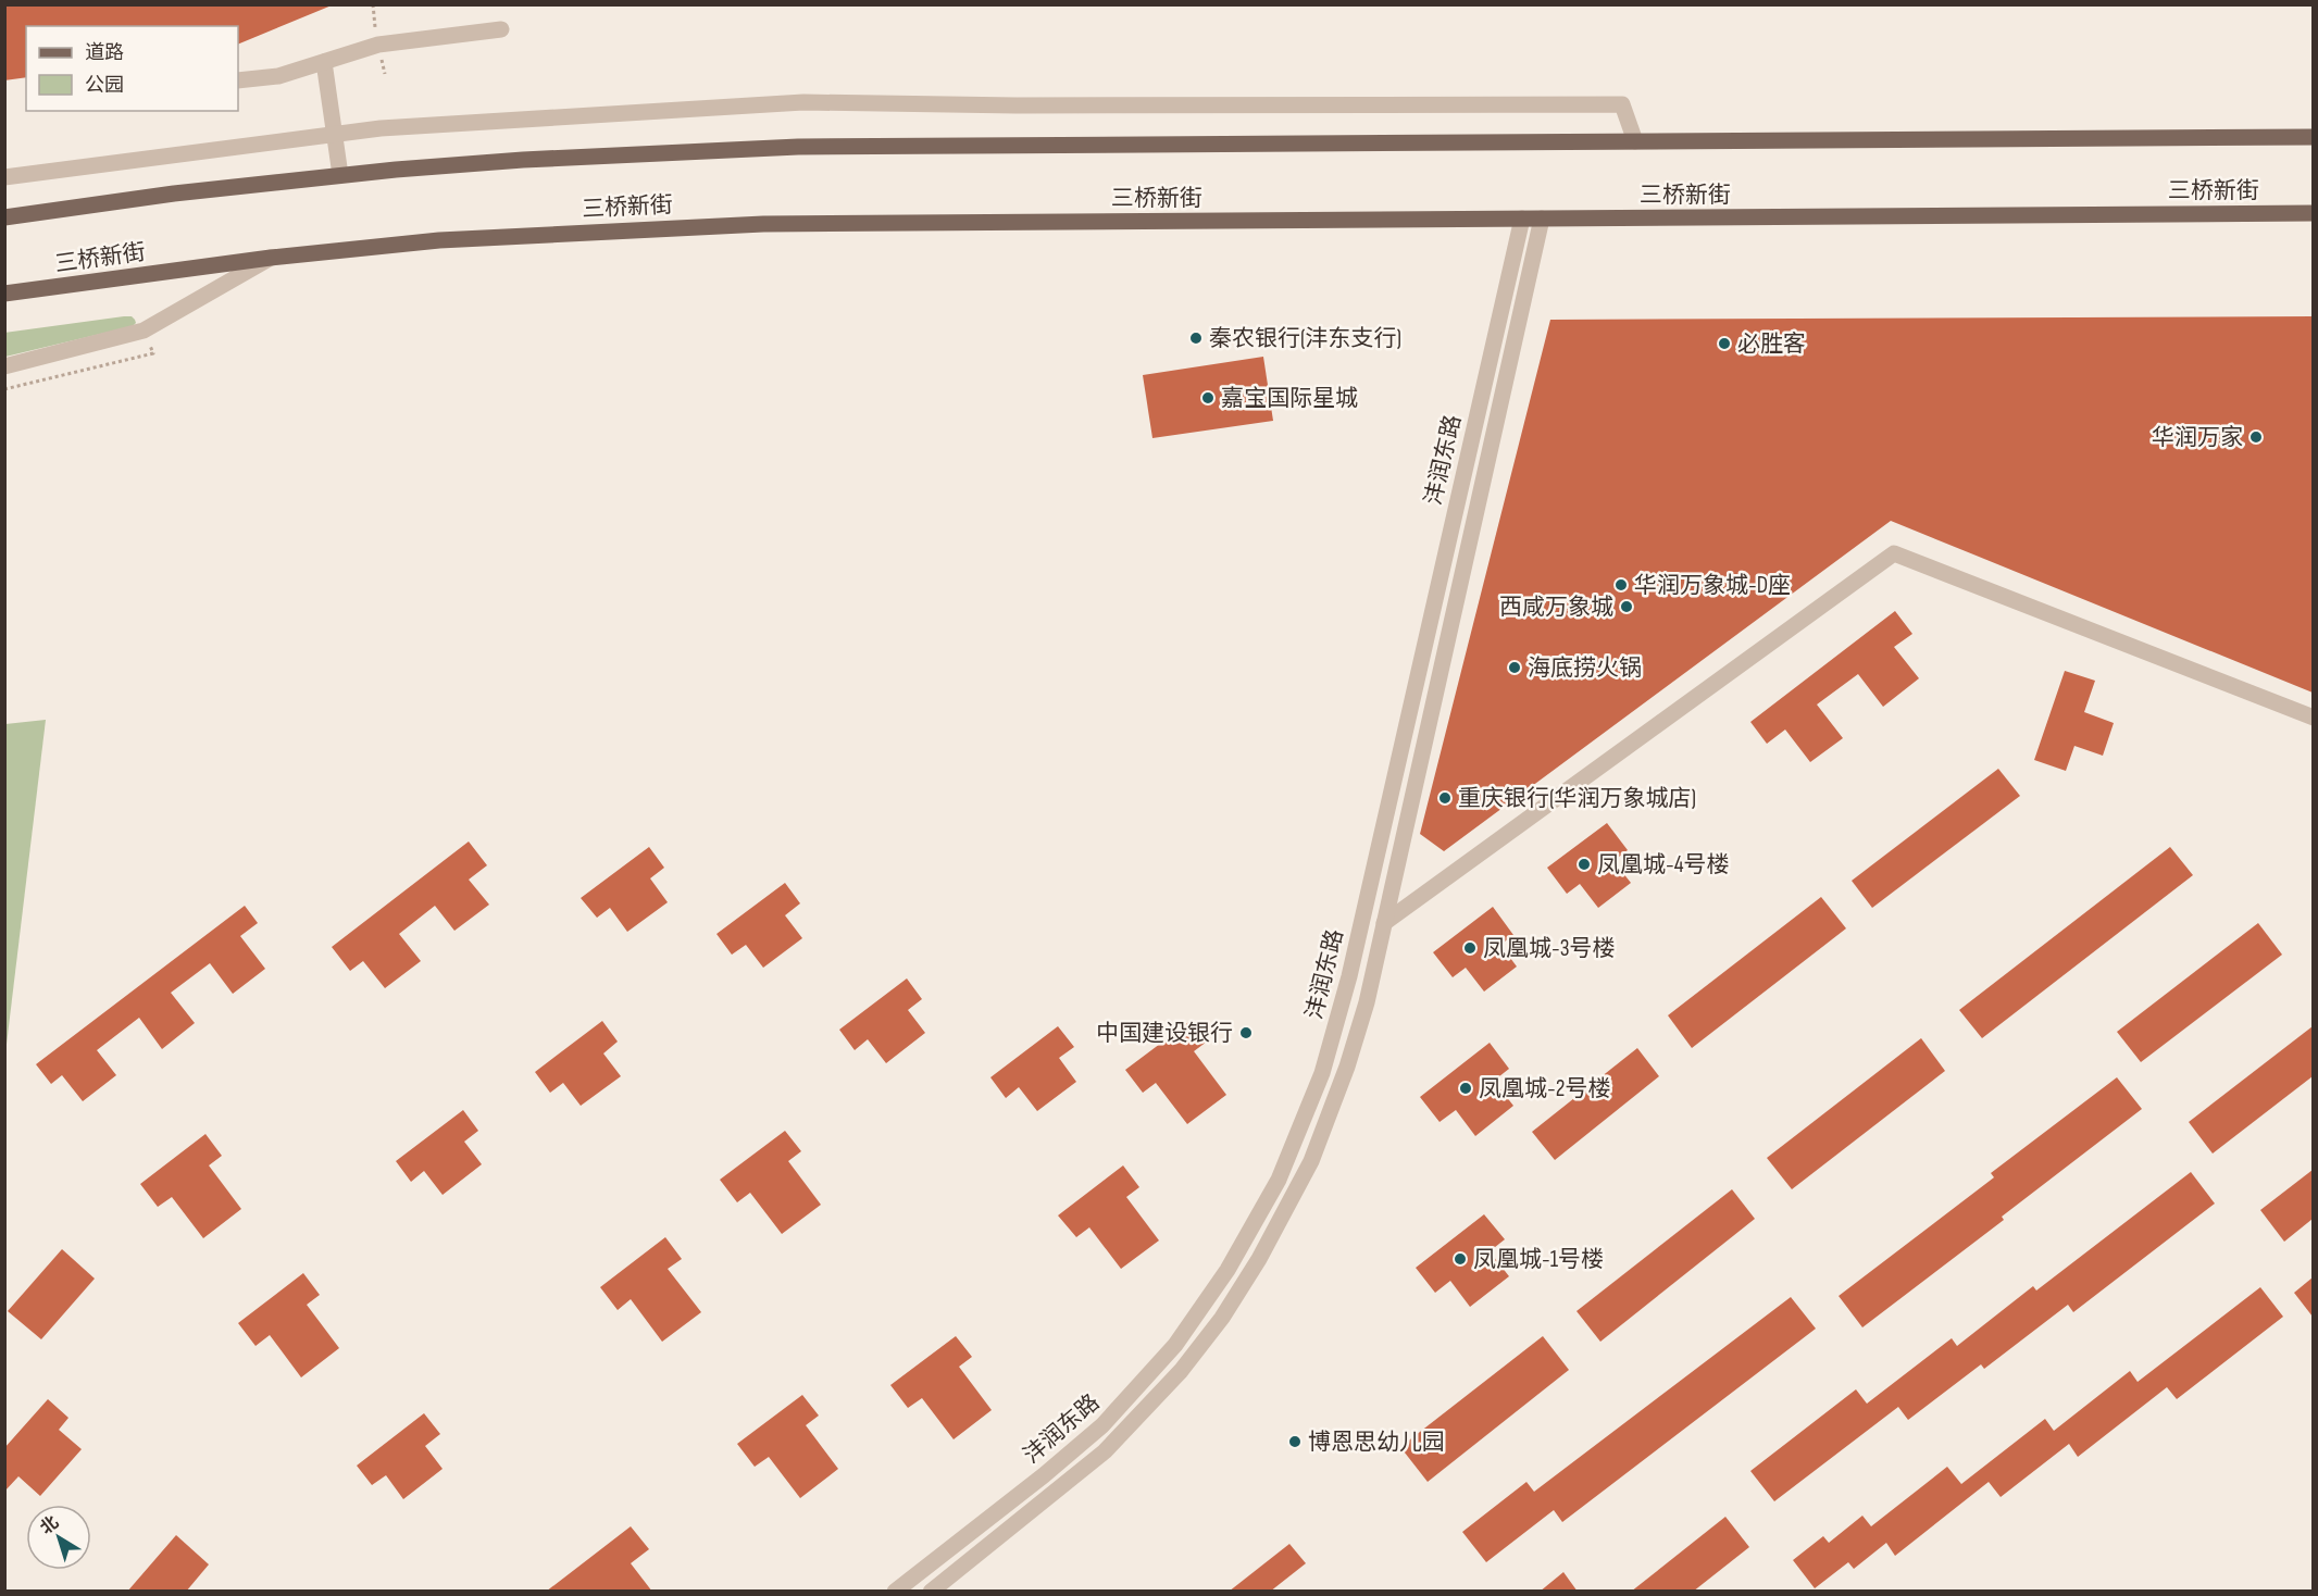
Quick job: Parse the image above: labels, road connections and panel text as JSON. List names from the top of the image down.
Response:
{
  "streets": {
    "main road": ["三桥新街"],
    "street": ["沣润东路"]
  },
  "crossings": [
    ["三桥新街", "沣润东路"]
  ],
  "places": [
    "秦农银行(沣东支行)",
    "必胜客",
    "嘉宝国际星城",
    "华润万家",
    "华润万象城-D座",
    "西咸万象城",
    "海底捞火锅",
    "重庆银行(华润万象城店)",
    "凤凰城-4号楼",
    "凤凰城-3号楼",
    "中国建设银行",
    "凤凰城-2号楼",
    "凤凰城-1号楼",
    "博恩思幼儿园"
  ],
  "legend": ["道路", "公园"],
  "north": "top left"
}
